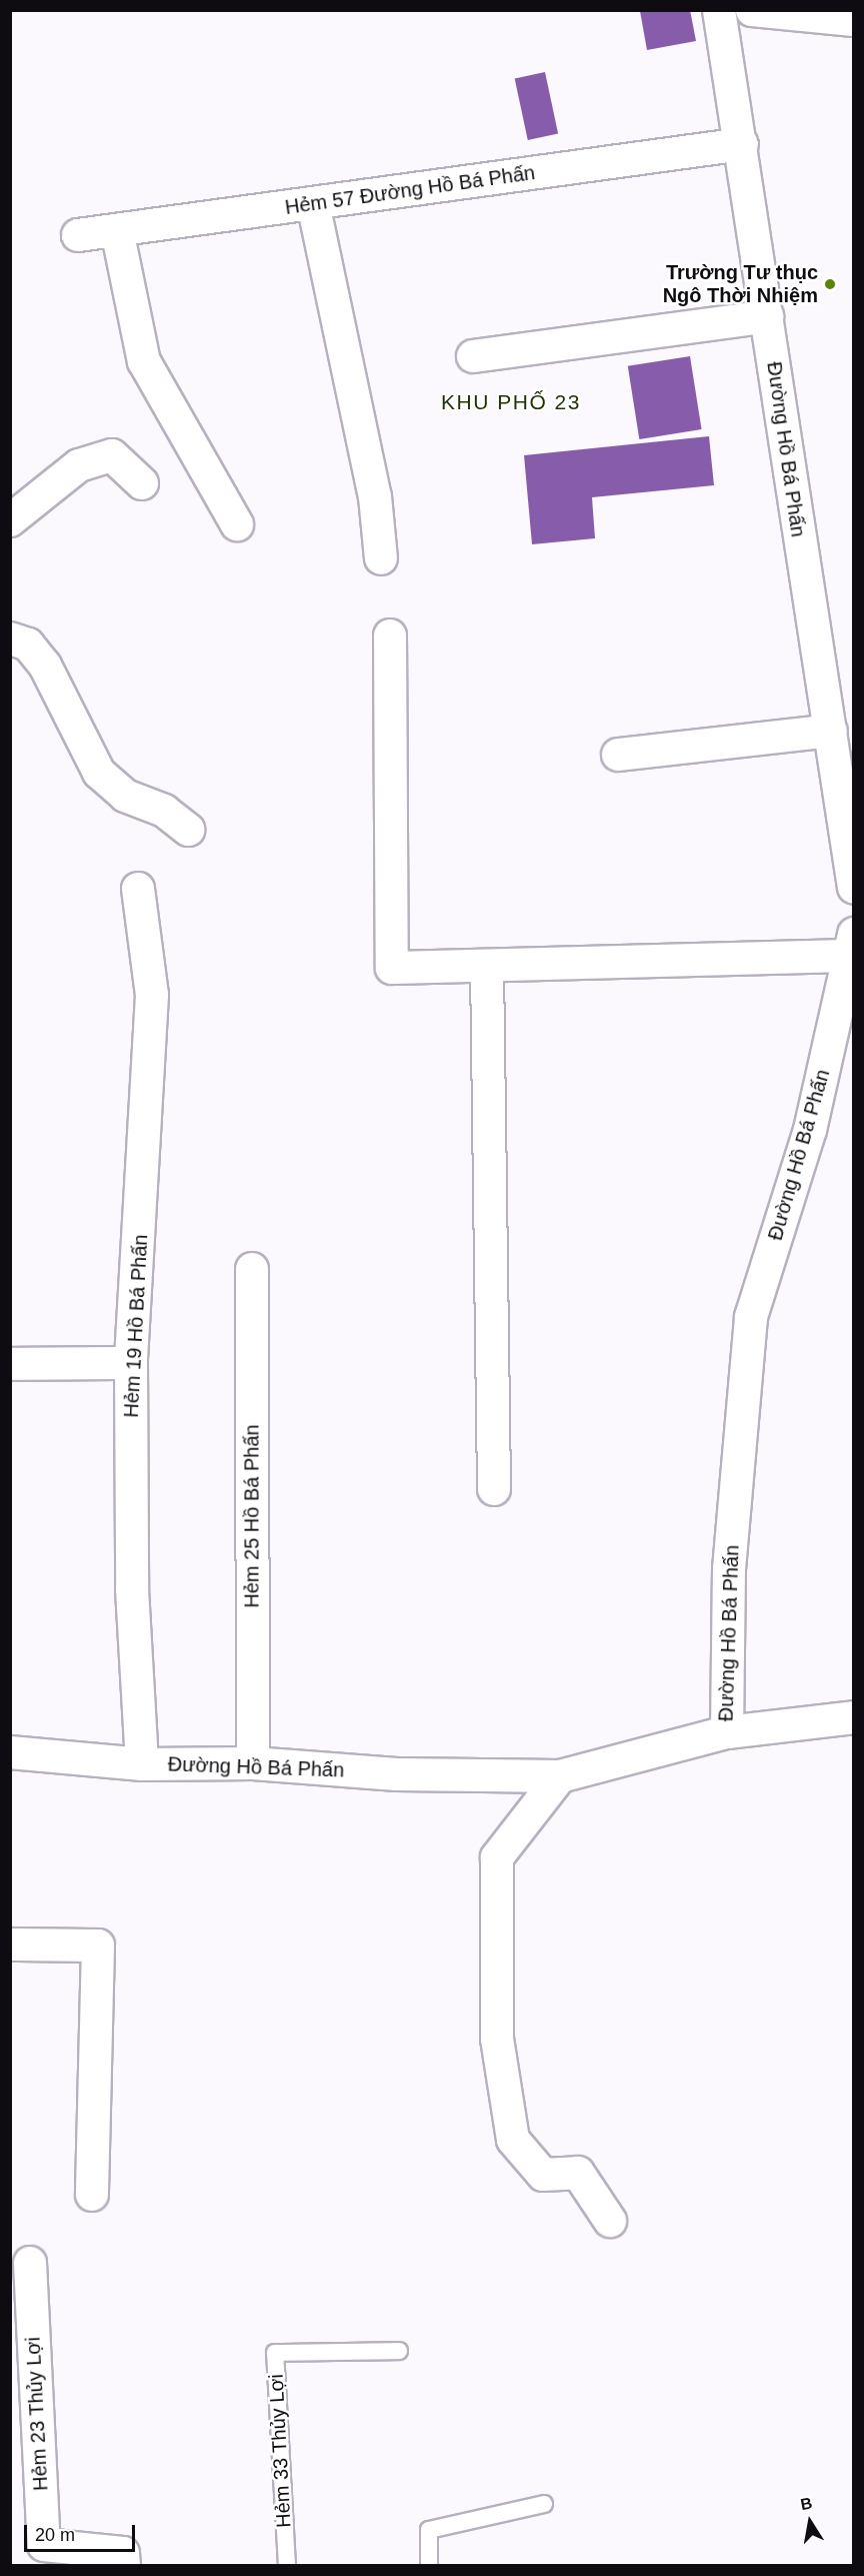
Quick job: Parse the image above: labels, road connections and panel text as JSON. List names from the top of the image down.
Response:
{
  "streets": {
    "street": [
      "Hẻm 57 Đường Hồ Bá Phấn",
      "Đường Hồ Bá Phấn",
      "Hẻm 19 Hồ Bá Phấn",
      "Hẻm 25 Hồ Bá Phấn",
      "Hẻm 23 Thủy Lợi"
    ],
    "lane": ["Hẻm 33 Thủy Lợi"]
  },
  "crossings": [
    ["Hẻm 57 Đường Hồ Bá Phấn", "Đường Hồ Bá Phấn"],
    ["Đường Hồ Bá Phấn", "Hẻm 19 Hồ Bá Phấn"],
    ["Đường Hồ Bá Phấn", "Hẻm 25 Hồ Bá Phấn"]
  ],
  "districts": ["KHU PHỐ 23"],
  "places": ["Trường Tư thục Ngô Thời Nhiệm"],
  "scale_bar": "20 m",
  "north": "top"
}
